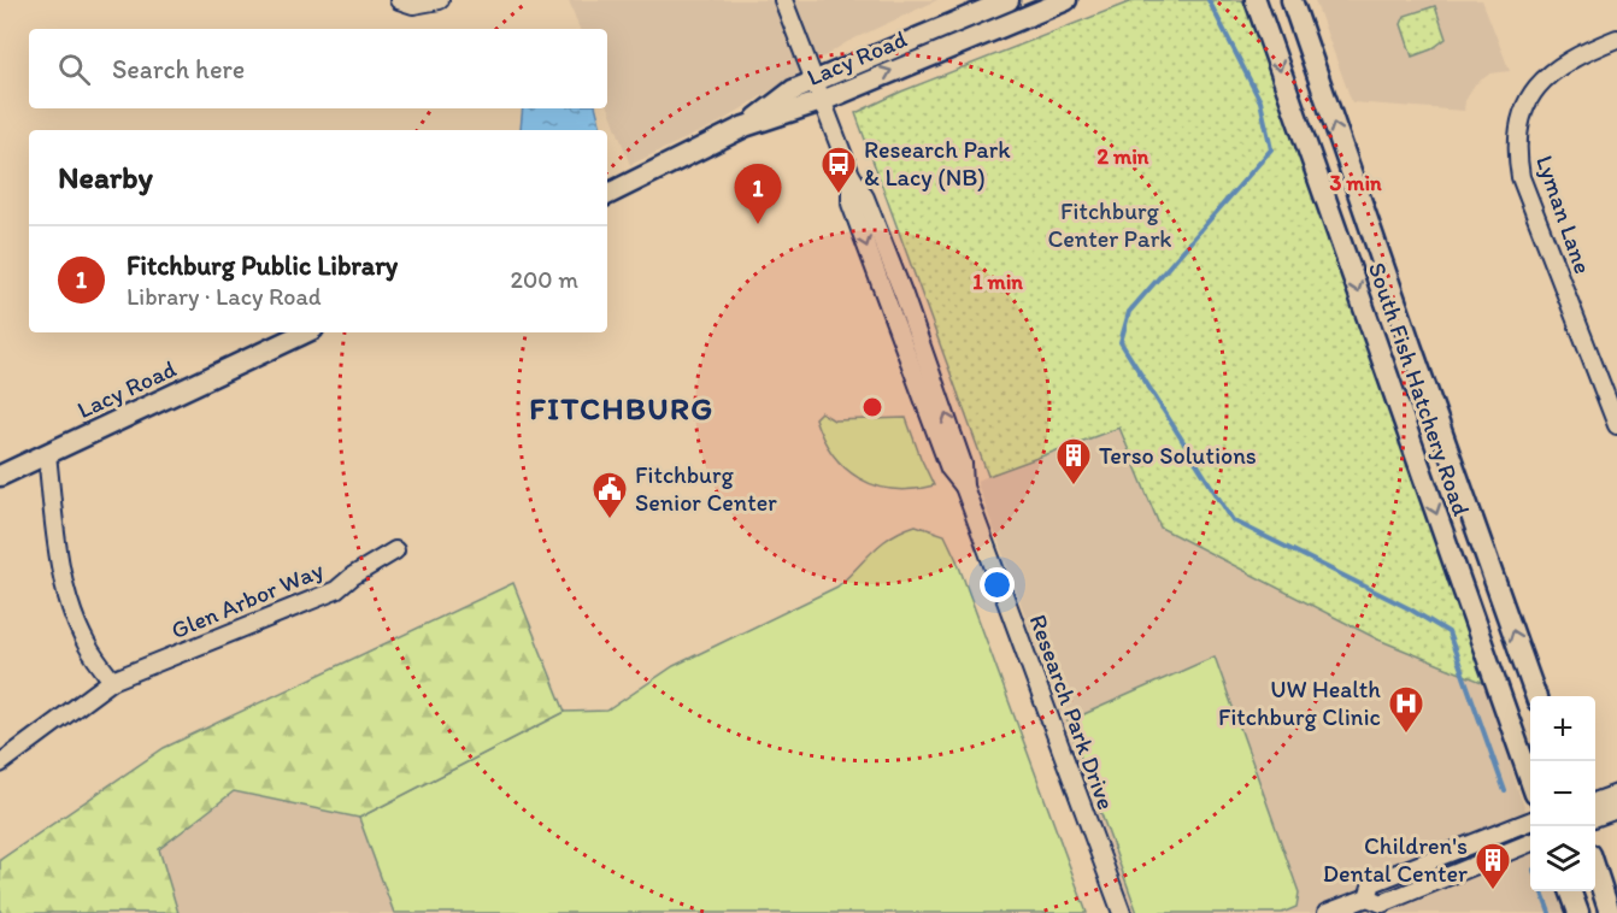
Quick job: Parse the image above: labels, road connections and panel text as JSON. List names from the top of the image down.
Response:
{
  "streets": {
    "main road": ["Lacy Road", "South Fish Hatchery Road"],
    "street": ["Lyman Lane", "Glen Arbor Way", "Research Park Drive"]
  },
  "crossings": [
    ["Lacy Road", "Research Park Drive"]
  ],
  "districts": ["FITCHBURG"],
  "parks": ["Fitchburg Center Park"],
  "places": {
    "bus stop": ["Research Park & Lacy (NB)"],
    "building": ["Terso Solutions", "Children's Dental Center"],
    "public building": ["Fitchburg Senior Center"],
    "hospital": ["UW Health Fitchburg Clinic"]
  },
  "page": {
    "search": "Search here",
    "heading": "Nearby",
    "pins": "1",
    "list": [
      {
        "mark": "1",
        "name": "Fitchburg Public Library",
        "note": "Library · Lacy Road",
        "value": "200 m"
      }
    ],
    "map_buttons": ["+", "−"]
  },
  "rings": ["2 min", "3 min", "1 min"]
}
